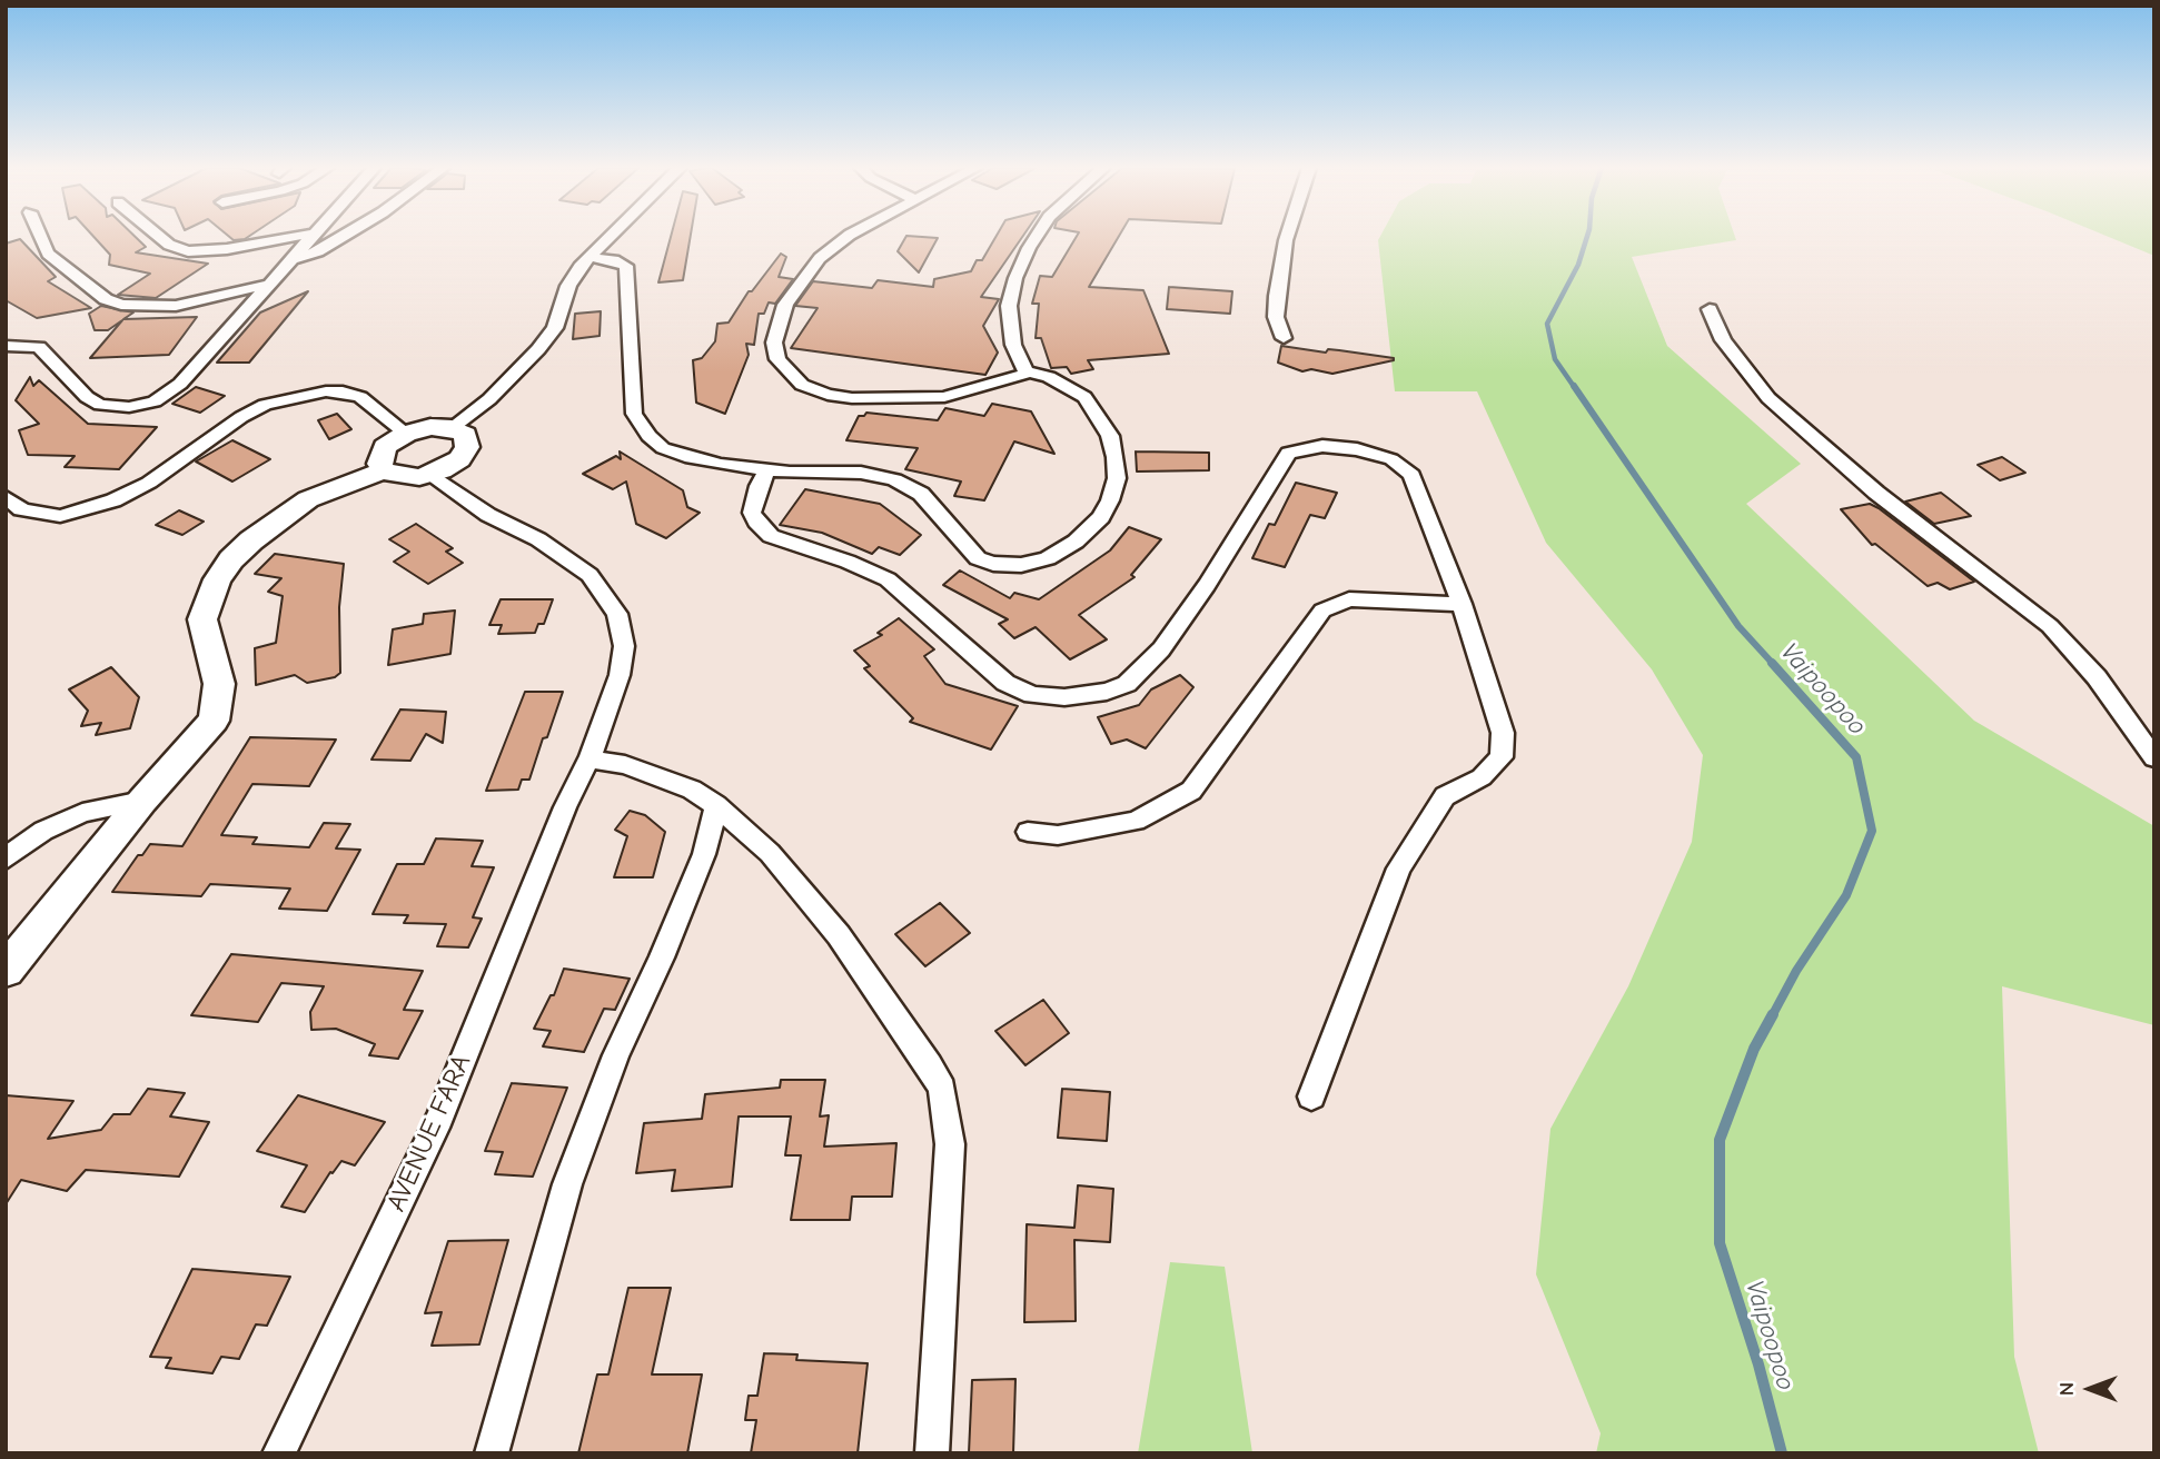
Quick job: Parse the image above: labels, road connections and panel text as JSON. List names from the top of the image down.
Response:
{
  "streets": {
    "street": ["AVENUE FARA"]
  },
  "water": ["Vaipoopoo"],
  "north": "left"
}
